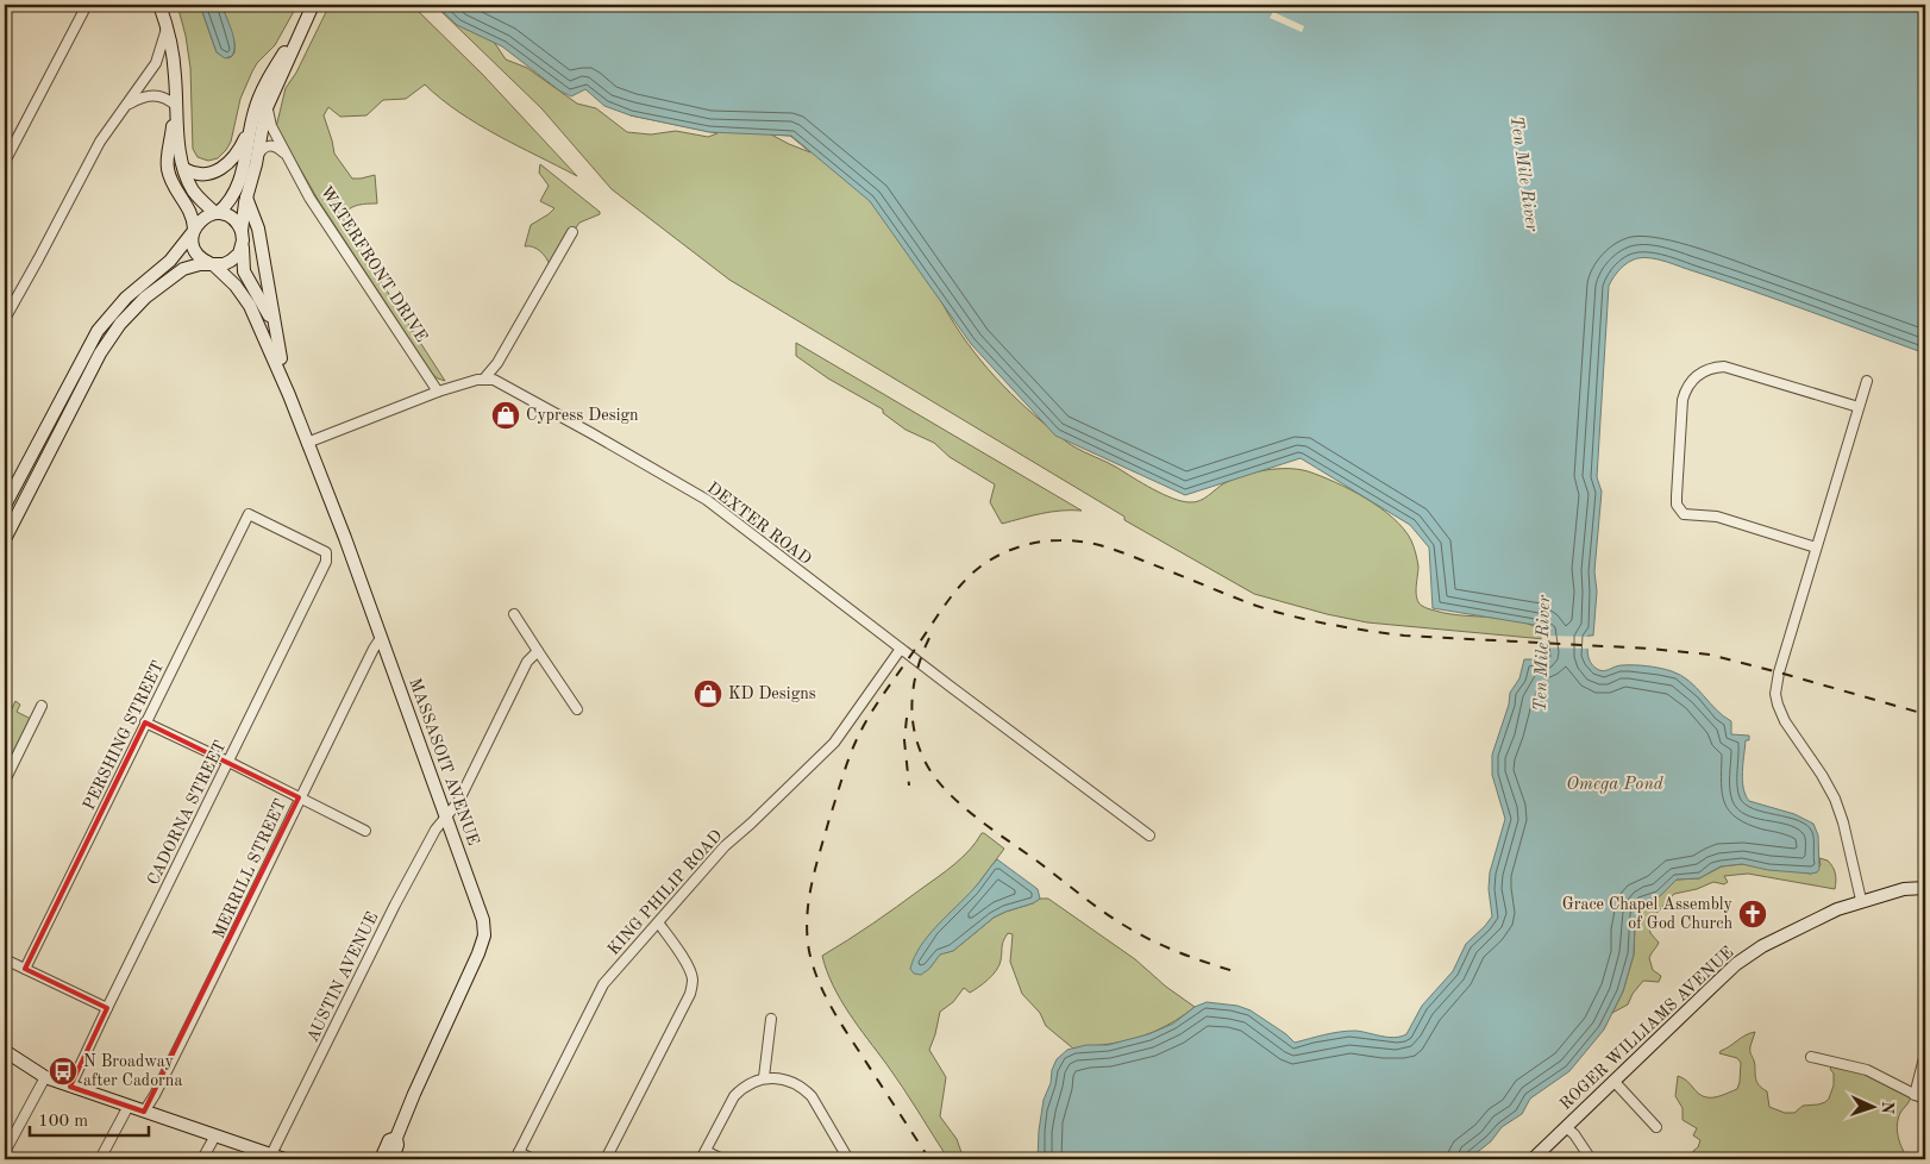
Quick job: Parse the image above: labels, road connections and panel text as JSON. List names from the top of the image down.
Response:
{
  "streets": {
    "main road": ["MASSASOIT AVENUE", "ROGER WILLIAMS AVENUE"],
    "street": [
      "WATERFRONT DRIVE",
      "DEXTER ROAD",
      "PERSHING STREET",
      "CADORNA STREET",
      "MERRILL STREET",
      "KING PHILIP ROAD",
      "AUSTIN AVENUE"
    ]
  },
  "crossings": [
    ["DEXTER ROAD", "KING PHILIP ROAD"],
    ["PERSHING STREET", "CADORNA STREET"],
    ["MASSASOIT AVENUE", "MERRILL STREET"],
    ["MASSASOIT AVENUE", "AUSTIN AVENUE"]
  ],
  "water": ["Ten Mile River", "Omega Pond"],
  "places": {
    "shop": ["Cypress Design", "KD Designs"],
    "church": ["Grace Chapel Assembly of God Church"],
    "bus stop": ["N Broadway after Cadorna"]
  },
  "scale_bar": "100 m",
  "north": "right"
}
